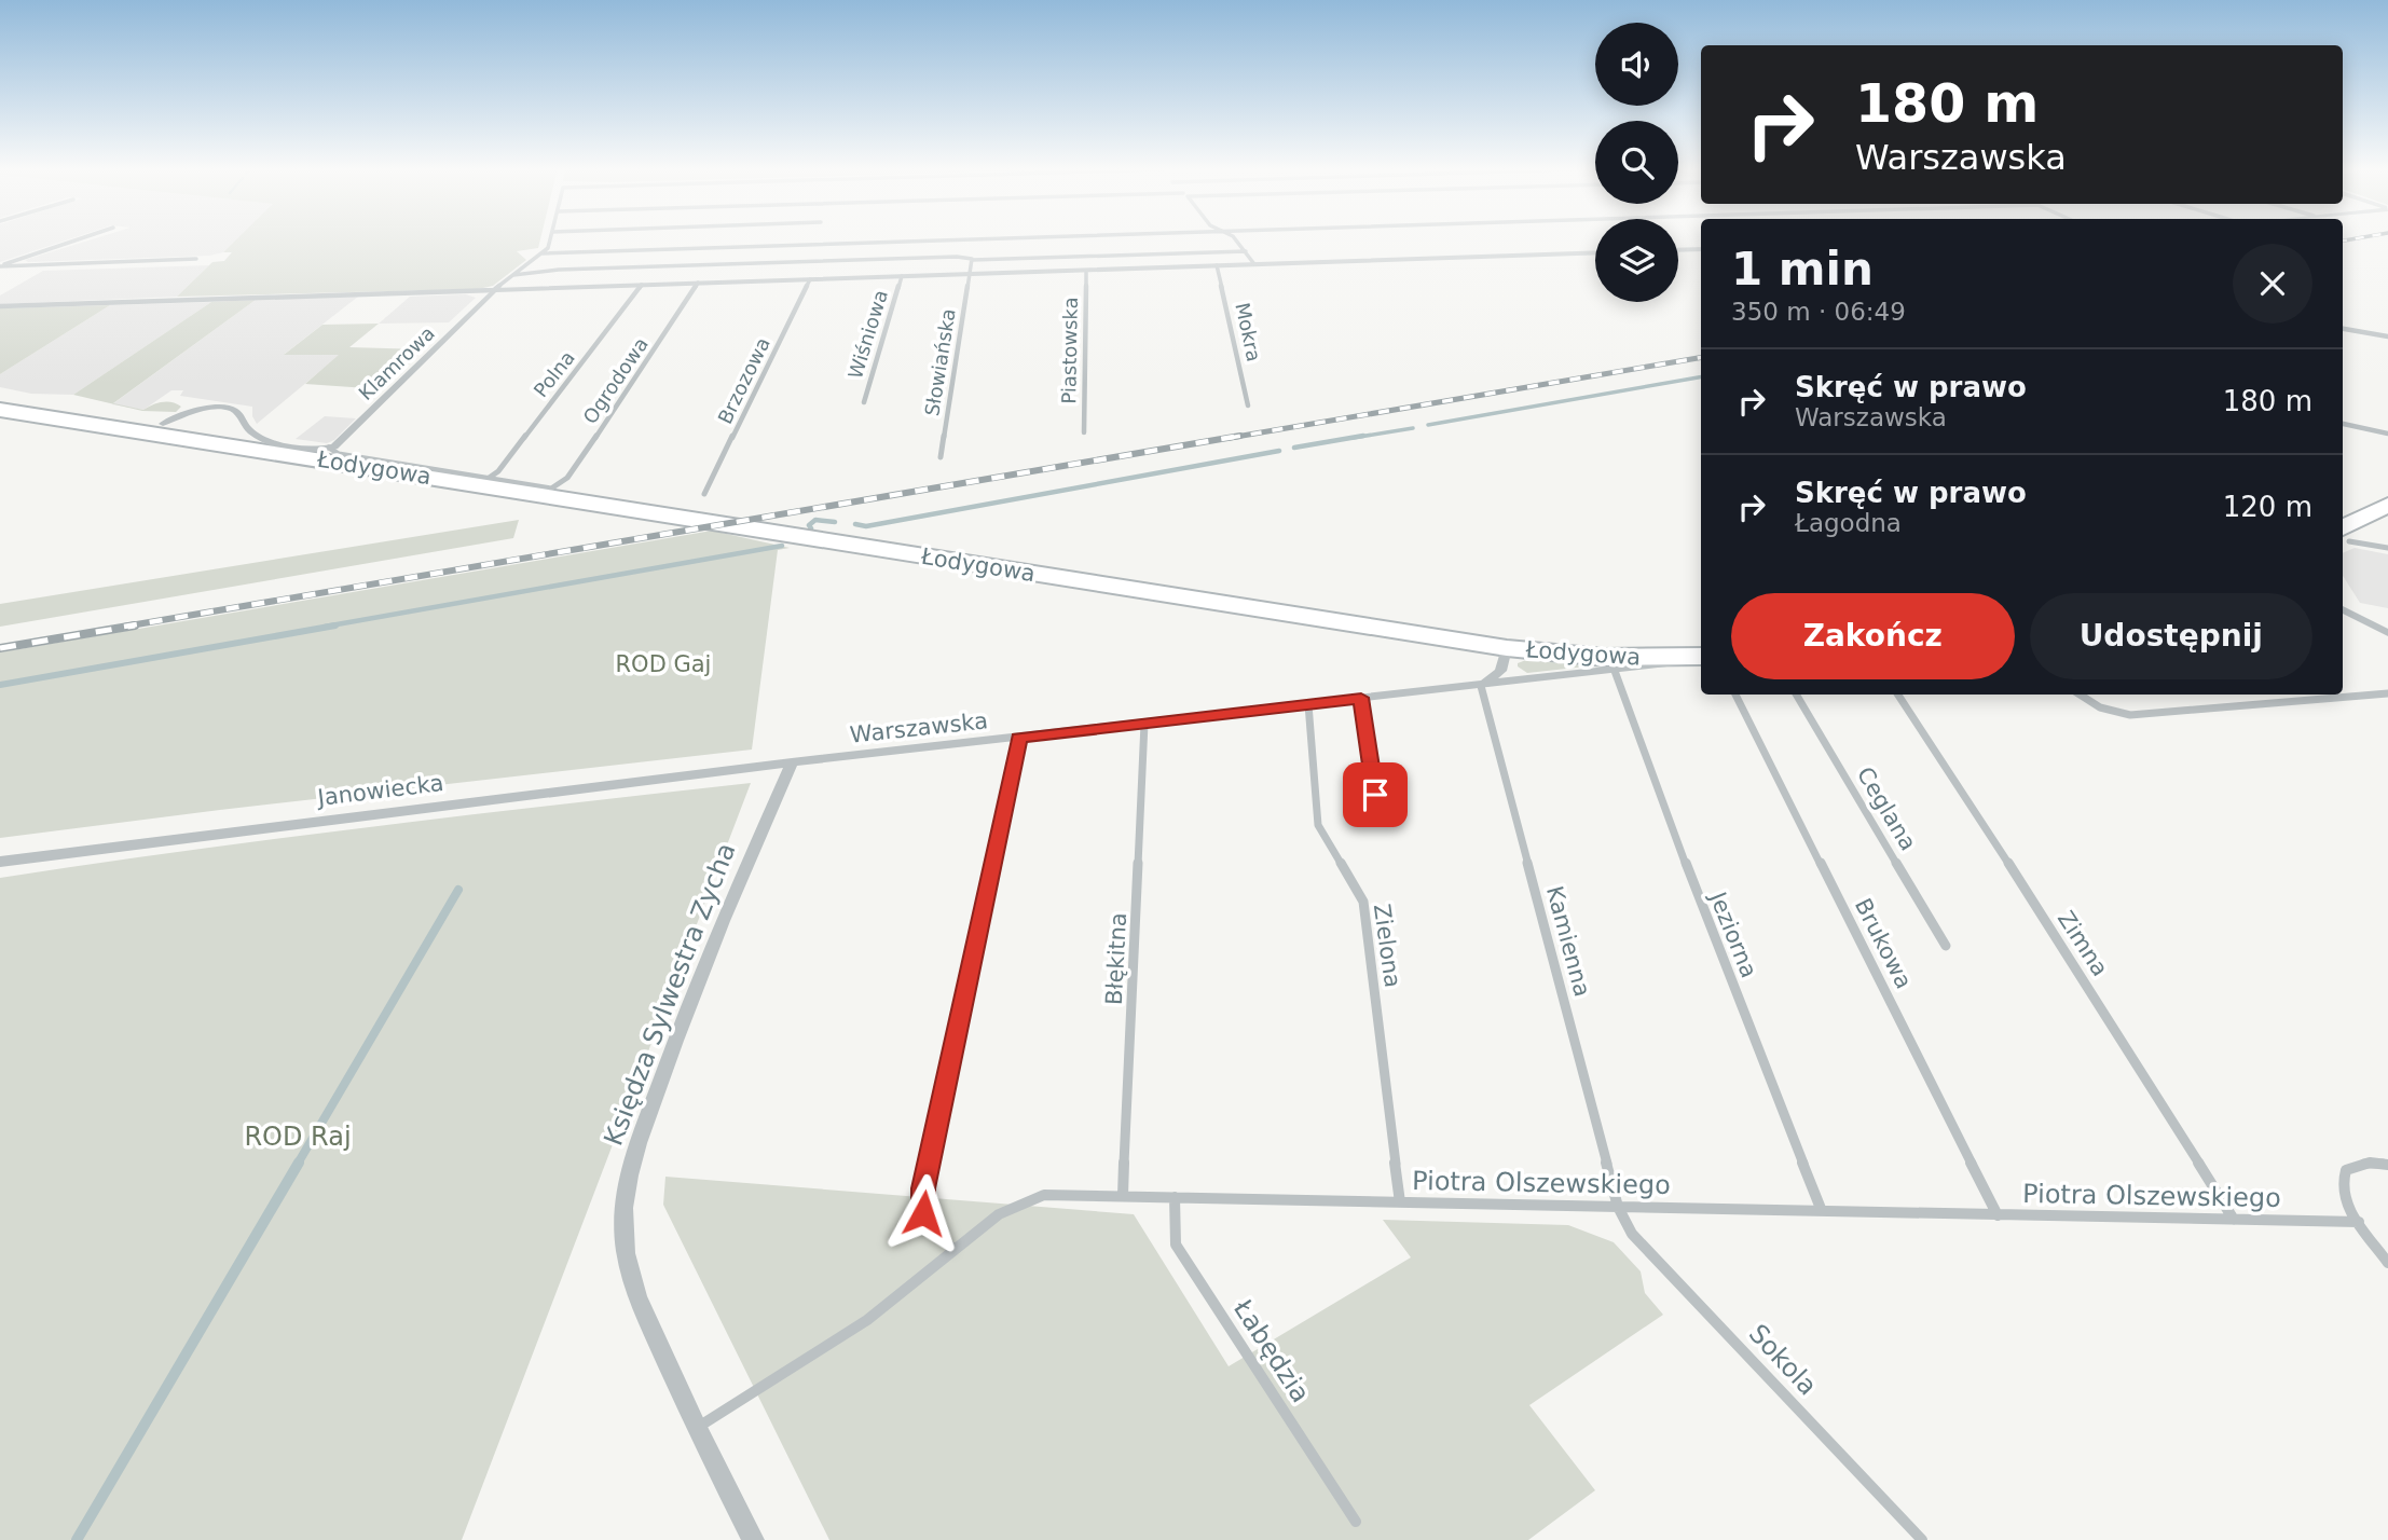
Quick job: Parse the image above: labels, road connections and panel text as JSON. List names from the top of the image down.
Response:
{
  "streets": {
    "main road": ["Łodygowa"],
    "street": [
      "Mokra",
      "Wiśniowa",
      "Piastowska",
      "Słowiańska",
      "Klamrowa",
      "Polna",
      "Ogrodowa",
      "Brzozowa",
      "Warszawska",
      "Janowiecka",
      "Ceglana",
      "Jeziorna",
      "Kamienna",
      "Brukowa",
      "Zimna",
      "Zielona",
      "Błękitna",
      "Księdza Sylwestra Zycha",
      "Piotra Olszewskiego",
      "Łabędzia",
      "Sokola"
    ]
  },
  "crossings": [
    ["Polna", "Ogrodowa"],
    ["Warszawska", "Janowiecka"],
    ["Warszawska", "Jeziorna"],
    ["Warszawska", "Kamienna"],
    ["Warszawska", "Zielona"],
    ["Warszawska", "Błękitna"],
    ["Warszawska", "Księdza Sylwestra Zycha"],
    ["Jeziorna", "Piotra Olszewskiego"],
    ["Kamienna", "Piotra Olszewskiego"],
    ["Kamienna", "Sokola"],
    ["Brukowa", "Piotra Olszewskiego"],
    ["Zimna", "Piotra Olszewskiego"],
    ["Zielona", "Piotra Olszewskiego"],
    ["Błękitna", "Piotra Olszewskiego"],
    ["Księdza Sylwestra Zycha", "Piotra Olszewskiego"],
    ["Piotra Olszewskiego", "Łabędzia"],
    ["Piotra Olszewskiego", "Sokola"]
  ],
  "parks": ["ROD Gaj", "ROD Raj"],
  "page": {
    "turn": ["180 m", "Warszawska"],
    "heading": ["1 min", "350 m · 06:49"],
    "list": [
      {
        "name": "Skręć w prawo",
        "note": "Warszawska",
        "value": "180 m"
      },
      {
        "name": "Skręć w prawo",
        "note": "Łagodna",
        "value": "120 m"
      }
    ],
    "buttons": ["Zakończ", "Udostępnij"]
  }
}
